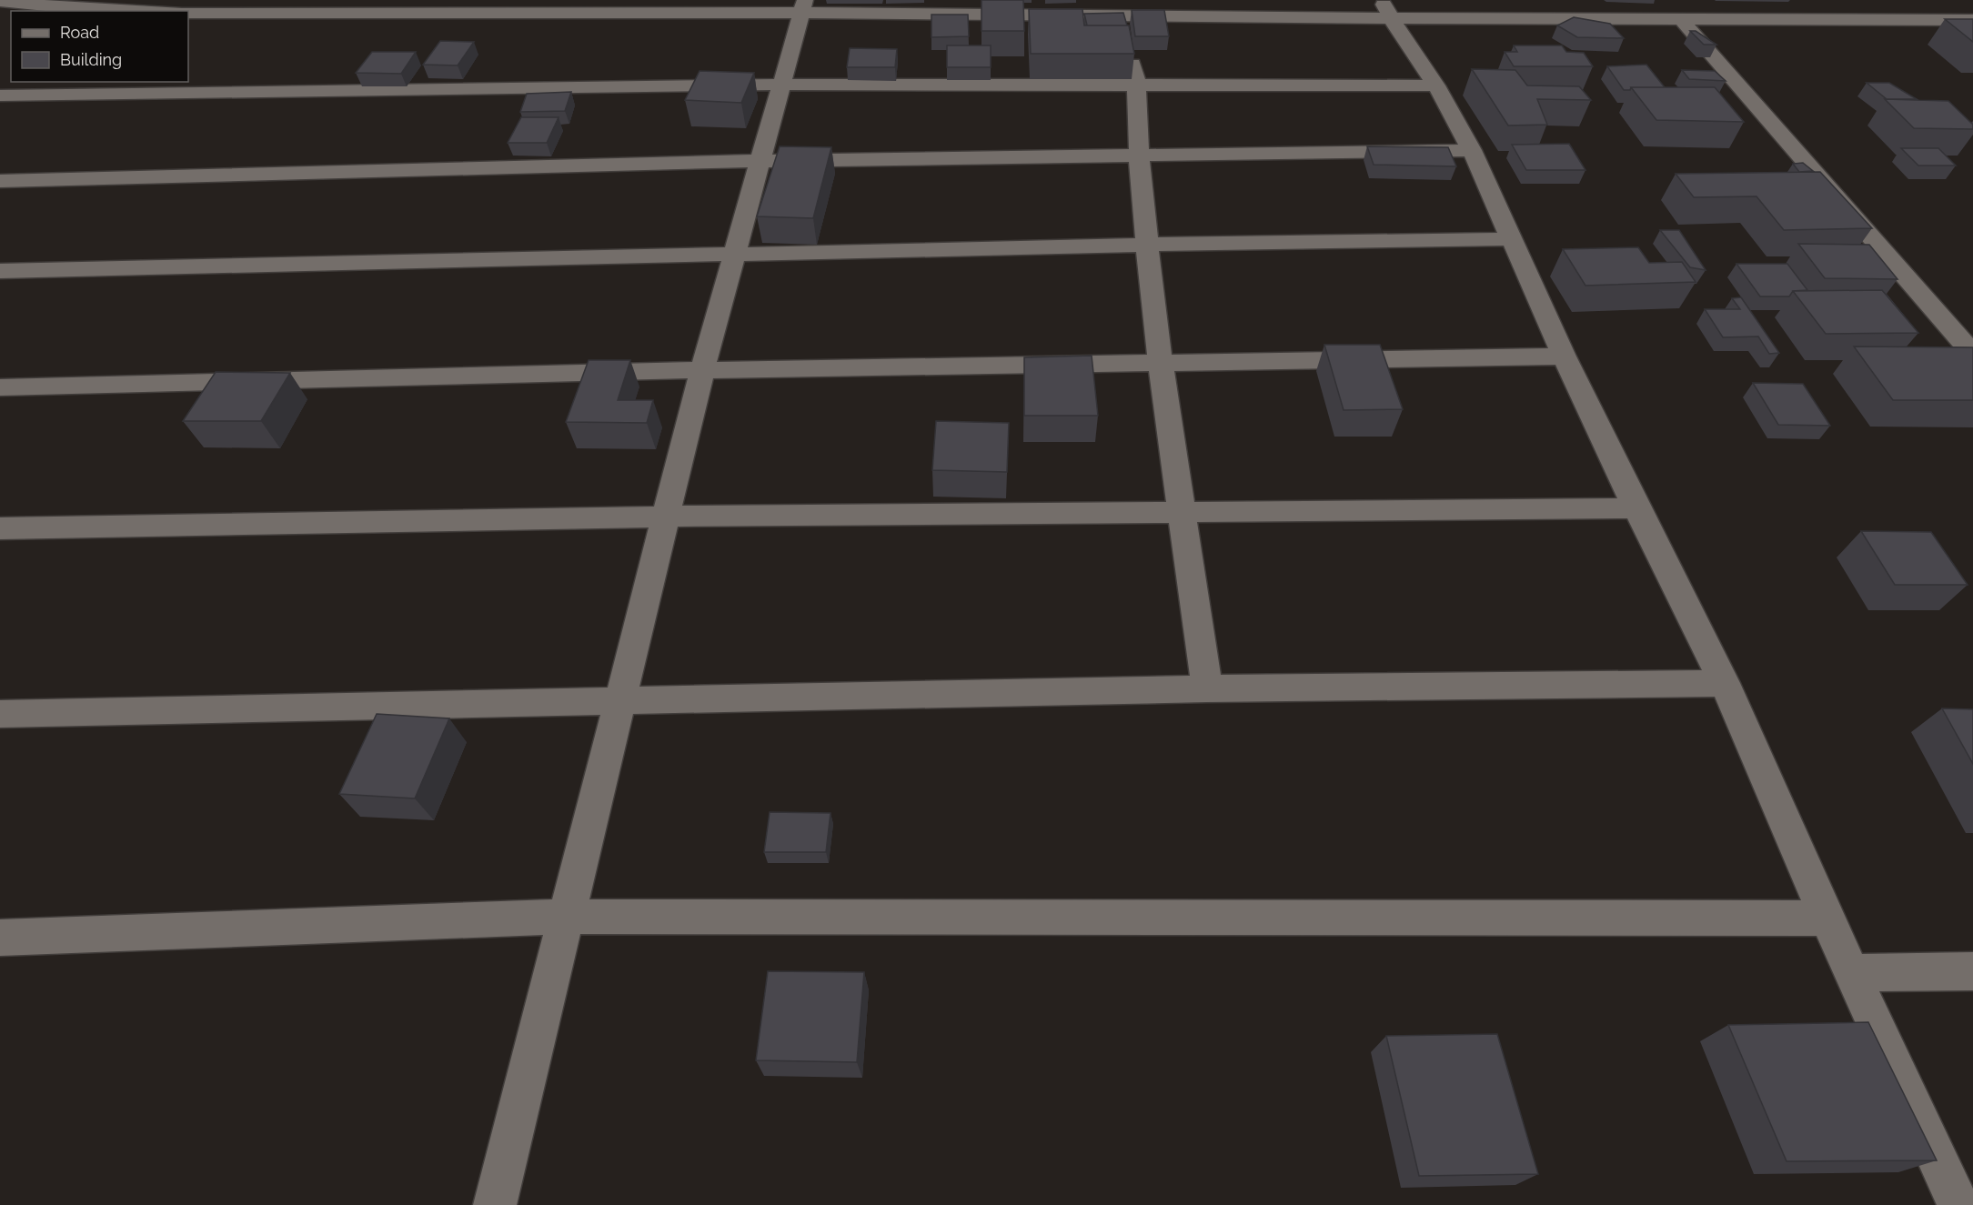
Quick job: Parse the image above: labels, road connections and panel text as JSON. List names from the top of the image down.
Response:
{
  "legend": ["Road", "Building"]
}
